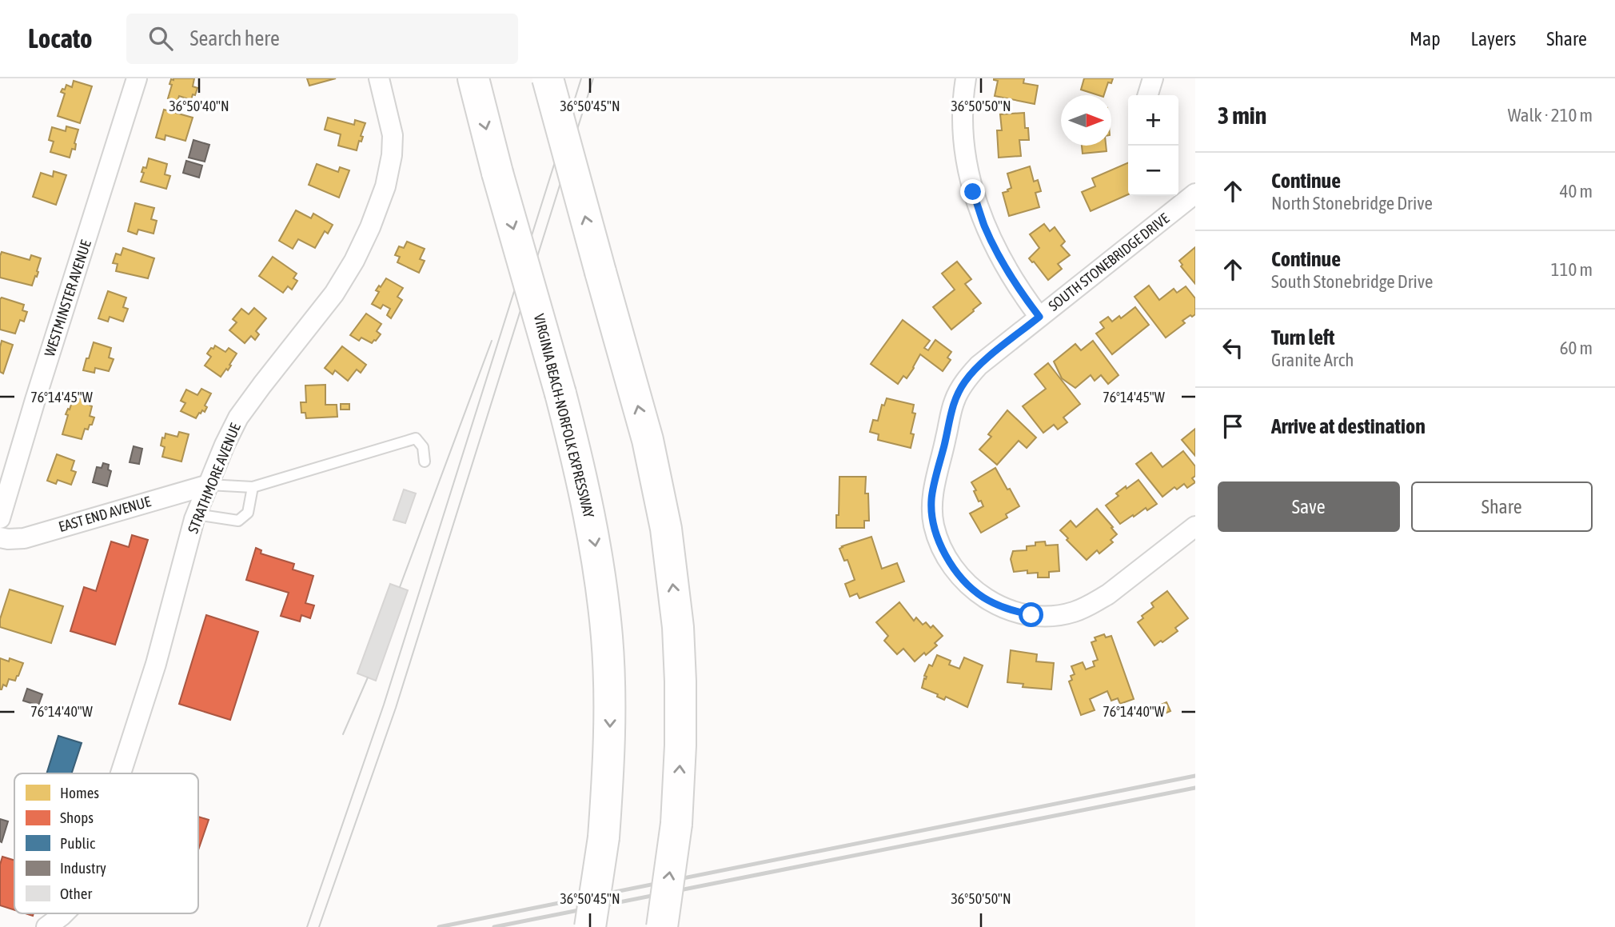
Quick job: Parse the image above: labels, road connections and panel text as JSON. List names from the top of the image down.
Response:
{
  "streets": {
    "highway": ["VIRGINIA BEACH-NORFOLK EXPRESSWAY"],
    "street": [
      "SOUTH STONEBRIDGE DRIVE",
      "WESTMINSTER AVENUE",
      "STRATHMORE AVENUE",
      "EAST END AVENUE"
    ]
  },
  "crossings": [
    ["STRATHMORE AVENUE", "EAST END AVENUE"]
  ],
  "legend": [
    "Homes",
    "Shops",
    "Public",
    "Industry",
    "Other"
  ],
  "north": "right",
  "page": {
    "header": "Locato",
    "search": "Search here",
    "nav": ["Map", "Layers", "Share"],
    "heading": ["3 min", "Walk · 210 m"],
    "map_buttons": ["+", "−"],
    "list": [
      ["Continue", "North Stonebridge Drive", "40 m"],
      ["Continue", "South Stonebridge Drive", "110 m"],
      ["Turn left", "Granite Arch", "60 m"],
      "Arrive at destination"
    ],
    "buttons": ["Save", "Share"]
  },
  "coordinates": [
    "36°50'40\"N",
    "36°50'45\"N",
    "36°50'50\"N",
    "76°14'45\"W",
    "76°14'40\"W"
  ]
}
